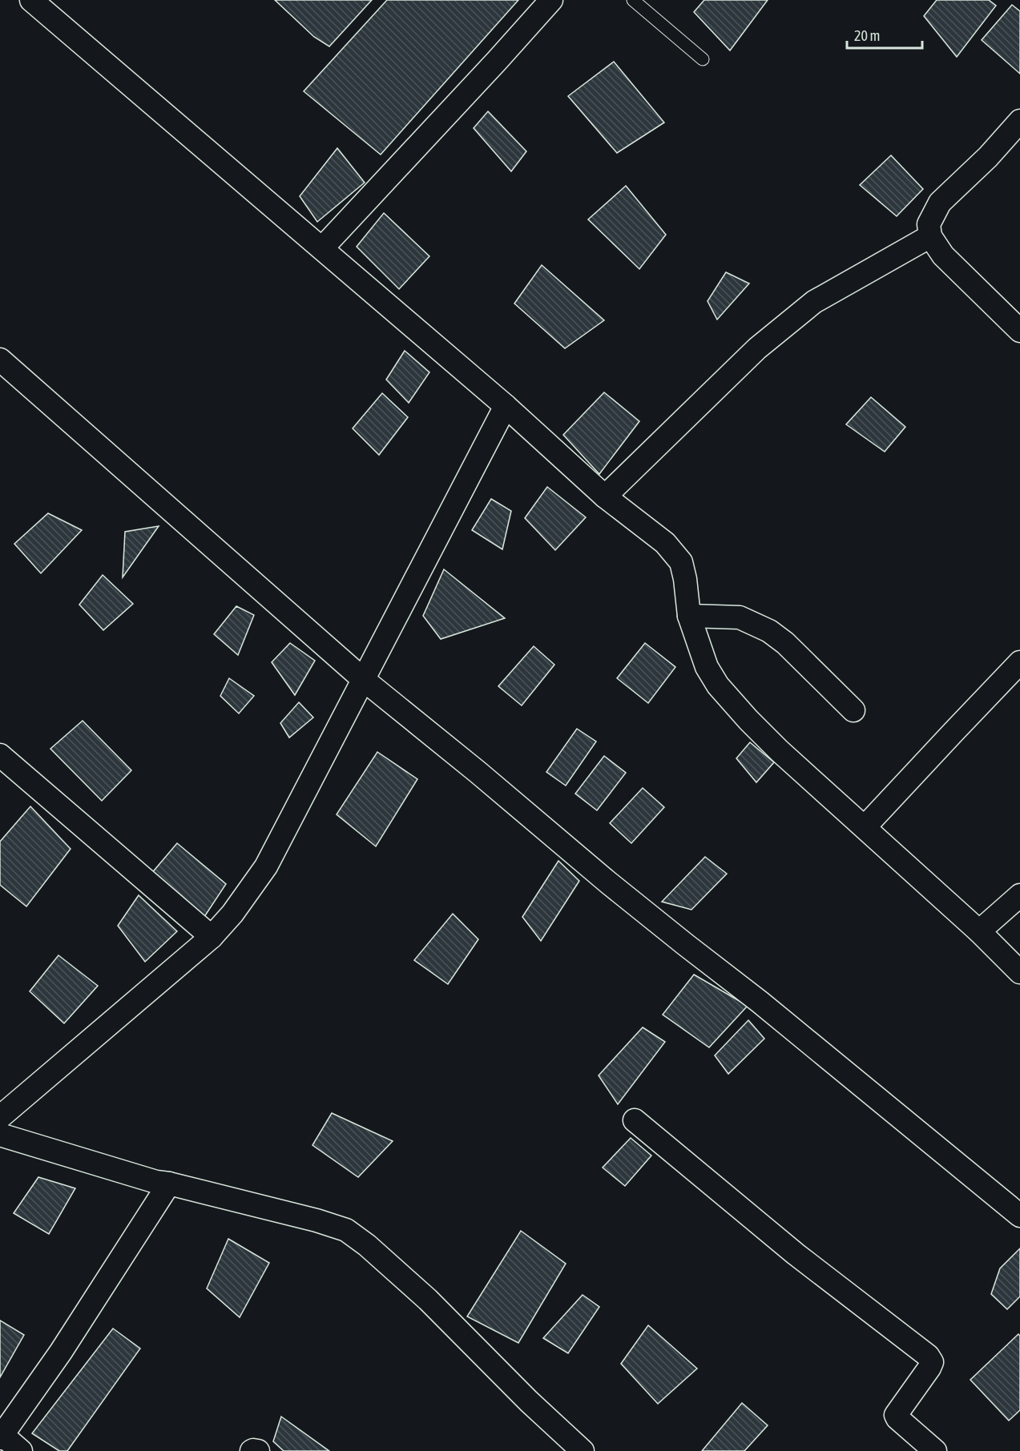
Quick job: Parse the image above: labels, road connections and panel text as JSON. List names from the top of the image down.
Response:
{
  "scale_bar": "20 m"
}
